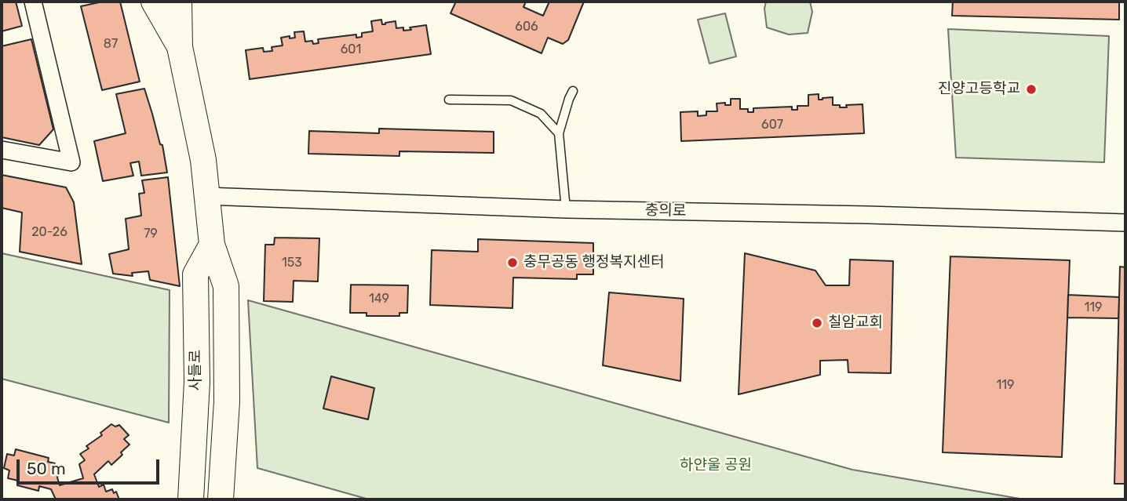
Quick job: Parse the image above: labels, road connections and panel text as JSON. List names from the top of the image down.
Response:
{
  "streets": {
    "street": ["충의로", "사들로"]
  },
  "crossings": [
    ["충의로", "사들로"]
  ],
  "parks": ["하얀울 공원"],
  "places": ["진양고등학교", "충무공동 행정복지센터", "칠암교회"],
  "house_numbers": [
    "606",
    "87",
    "601",
    "607",
    "20-26",
    "79",
    "153",
    "149",
    "119",
    "119"
  ],
  "scale_bar": "50 m"
}
